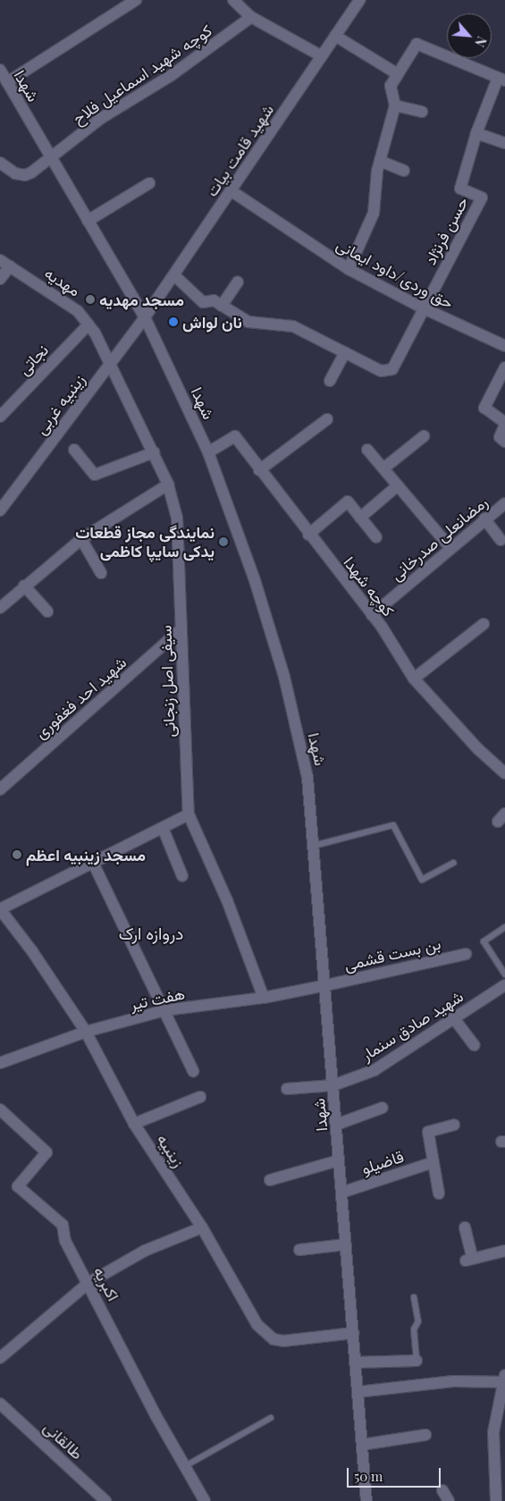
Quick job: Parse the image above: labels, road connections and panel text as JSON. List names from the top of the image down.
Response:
{
  "streets": {
    "street": [
      "کوچه شهید اسماعیل فلاح",
      "شهدا",
      "شهید قامت بیات",
      "حسن فرنژاد",
      "حق وردی/داود ایمانی",
      "مهدیه",
      "نجاتی",
      "زینبیه غربی",
      "رمضانعلی صدرخانی",
      "کوچه شهدا",
      "سیفی اصل زنجانی",
      "شهید احد فغفوری",
      "بن بست قشمی",
      "هفت تیر",
      "شهید صادق سنمار",
      "زینبیه",
      "قاضیلو",
      "اکبریه",
      "طالقانی"
    ]
  },
  "crossings": [
    ["کوچه شهید اسماعیل فلاح", "شهدا"],
    ["شهدا", "شهید قامت بیات"],
    ["شهدا", "زینبیه غربی"],
    ["شهدا", "کوچه شهدا"],
    ["شهدا", "بن بست قشمی"],
    ["شهدا", "هفت تیر"],
    ["شهدا", "شهید صادق سنمار"],
    ["شهدا", "زینبیه"],
    ["شهدا", "قاضیلو"],
    ["شهید قامت بیات", "حق وردی/داود ایمانی"],
    ["شهید قامت بیات", "زینبیه غربی"],
    ["حسن فرنژاد", "حق وردی/داود ایمانی"],
    ["مهدیه", "نجاتی"],
    ["مهدیه", "زینبیه غربی"],
    ["مهدیه", "سیفی اصل زنجانی"],
    ["زینبیه غربی", "سیفی اصل زنجانی"],
    ["رمضانعلی صدرخانی", "کوچه شهدا"],
    ["سیفی اصل زنجانی", "شهید احد فغفوری"],
    ["سیفی اصل زنجانی", "هفت تیر"],
    ["سیفی اصل زنجانی", "زینبیه"],
    ["بن بست قشمی", "هفت تیر"],
    ["هفت تیر", "زینبیه"]
  ],
  "districts": ["دروازه ارک"],
  "places": [
    "مسجد مهدیه",
    "نان لواش",
    "نمایندگی مجاز قطعات یدکی سایپا کاظمی",
    "مسجد زینبیه اعظم"
  ],
  "scale_bar": "50 m",
  "north": "bottom right"
}
